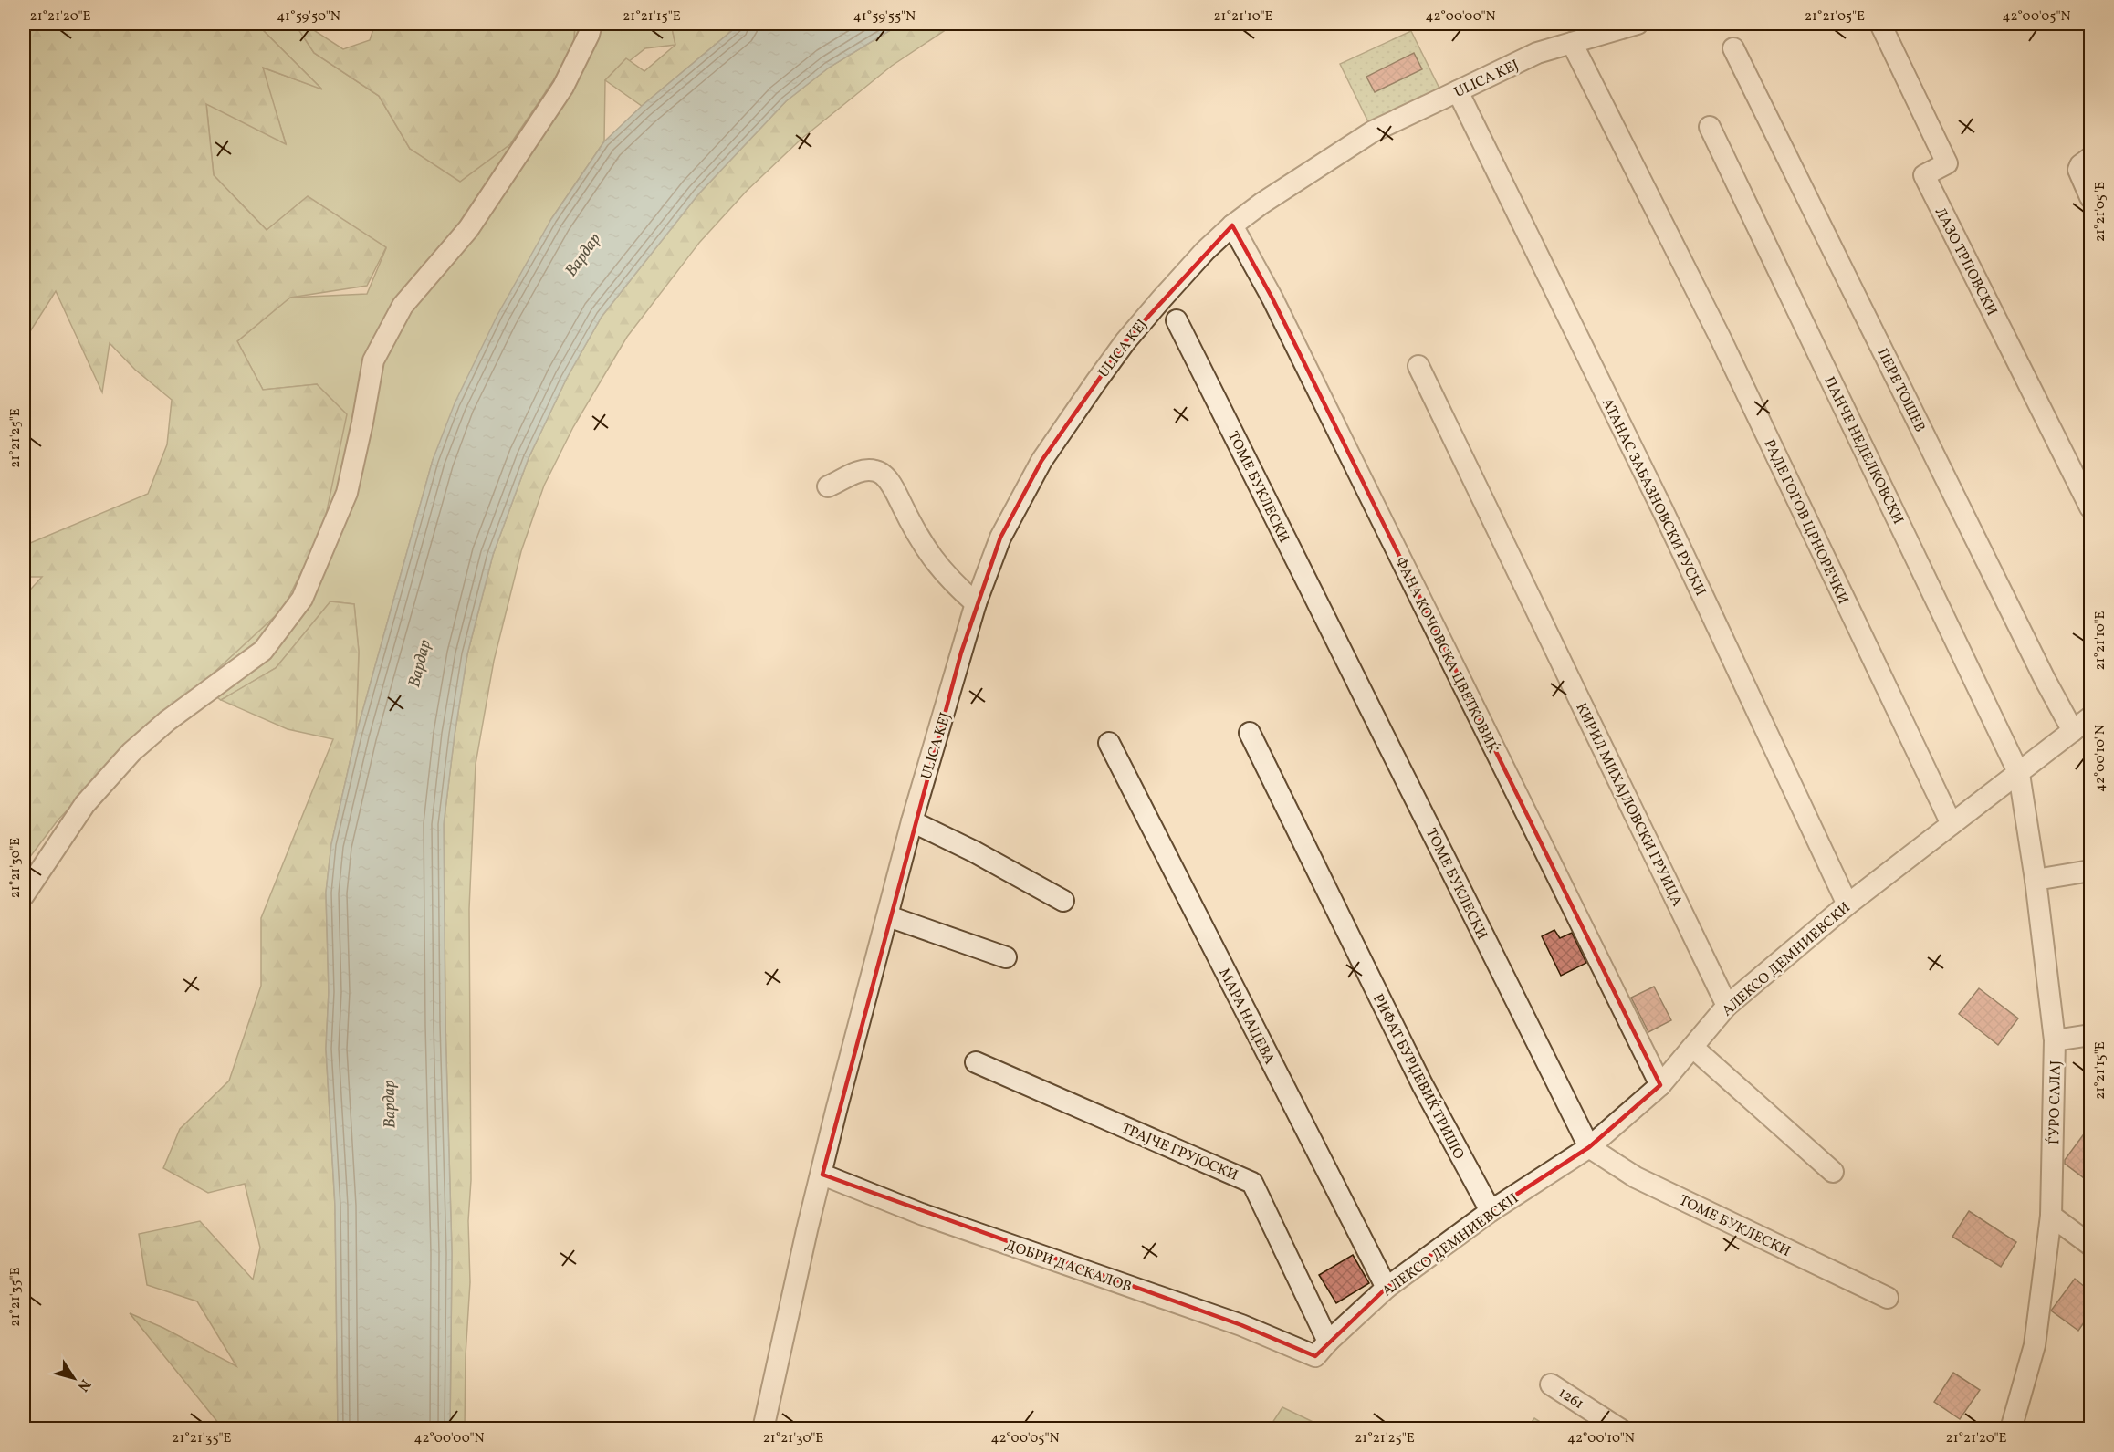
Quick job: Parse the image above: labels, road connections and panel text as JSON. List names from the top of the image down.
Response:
{
  "streets": {
    "street": [
      "ULICA KEJ",
      "ЛАЗО ТРПОВСКИ",
      "ПЕРЕ ТОШЕВ",
      "ПАНЧЕ НЕДЕЛКОВСКИ",
      "ТОМЕ БУКЛЕСКИ",
      "АТАНАС ЗАБАЗНОВСКИ РУСКИ",
      "РАДЕ ГОГОВ ЦРНОРЕЧКИ",
      "ФАНА КОЧОВСКА ЦВЕТКОВИЌ",
      "КИРИЛ МИХАЈЛОВСКИ ГРУИЦА",
      "АЛЕКСО ДЕМНИЕВСКИ",
      "МАРА НАЦЕВА",
      "РИФАТ БУРЏЕВИЌ ТРИШО",
      "ЃУРО САЛАЈ",
      "ТРАЈЧЕ ГРУЈОСКИ",
      "ДОБРИ ДАСКАЛОВ",
      "1261"
    ]
  },
  "crossings": [
    ["ULICA KEJ", "АТАНАС ЗАБАЗНОВСКИ РУСКИ"],
    ["ULICA KEJ", "РАДЕ ГОГОВ ЦРНОРЕЧКИ"],
    ["ULICA KEJ", "ФАНА КОЧОВСКА ЦВЕТКОВИЌ"],
    ["ULICA KEJ", "ДОБРИ ДАСКАЛОВ"],
    ["ПЕРЕ ТОШЕВ", "АЛЕКСО ДЕМНИЕВСКИ"],
    ["ПАНЧЕ НЕДЕЛКОВСКИ", "АЛЕКСО ДЕМНИЕВСКИ"],
    ["ПАНЧЕ НЕДЕЛКОВСКИ", "ЃУРО САЛАЈ"],
    ["ТОМЕ БУКЛЕСКИ", "АЛЕКСО ДЕМНИЕВСКИ"],
    ["АТАНАС ЗАБАЗНОВСКИ РУСКИ", "АЛЕКСО ДЕМНИЕВСКИ"],
    ["РАДЕ ГОГОВ ЦРНОРЕЧКИ", "АЛЕКСО ДЕМНИЕВСКИ"],
    ["ФАНА КОЧОВСКА ЦВЕТКОВИЌ", "АЛЕКСО ДЕМНИЕВСКИ"],
    ["КИРИЛ МИХАЈЛОВСКИ ГРУИЦА", "АЛЕКСО ДЕМНИЕВСКИ"],
    ["АЛЕКСО ДЕМНИЕВСКИ", "МАРА НАЦЕВА"],
    ["АЛЕКСО ДЕМНИЕВСКИ", "РИФАТ БУРЏЕВИЌ ТРИШО"],
    ["АЛЕКСО ДЕМНИЕВСКИ", "ЃУРО САЛАЈ"],
    ["АЛЕКСО ДЕМНИЕВСКИ", "ТРАЈЧЕ ГРУЈОСКИ"],
    ["АЛЕКСО ДЕМНИЕВСКИ", "ДОБРИ ДАСКАЛОВ"],
    ["ТРАЈЧЕ ГРУЈОСКИ", "ДОБРИ ДАСКАЛОВ"]
  ],
  "water": ["Вардар"],
  "north": "bottom right",
  "coordinates": [
    "21°21'20\"E",
    "41°59'50\"N",
    "21°21'15\"E",
    "41°59'55\"N",
    "21°21'10\"E",
    "42°00'00\"N",
    "21°21'05\"E",
    "42°00'05\"N",
    "21°21'25\"E",
    "42°00'10\"N",
    "21°21'30\"E",
    "21°21'35\"E"
  ]
}
